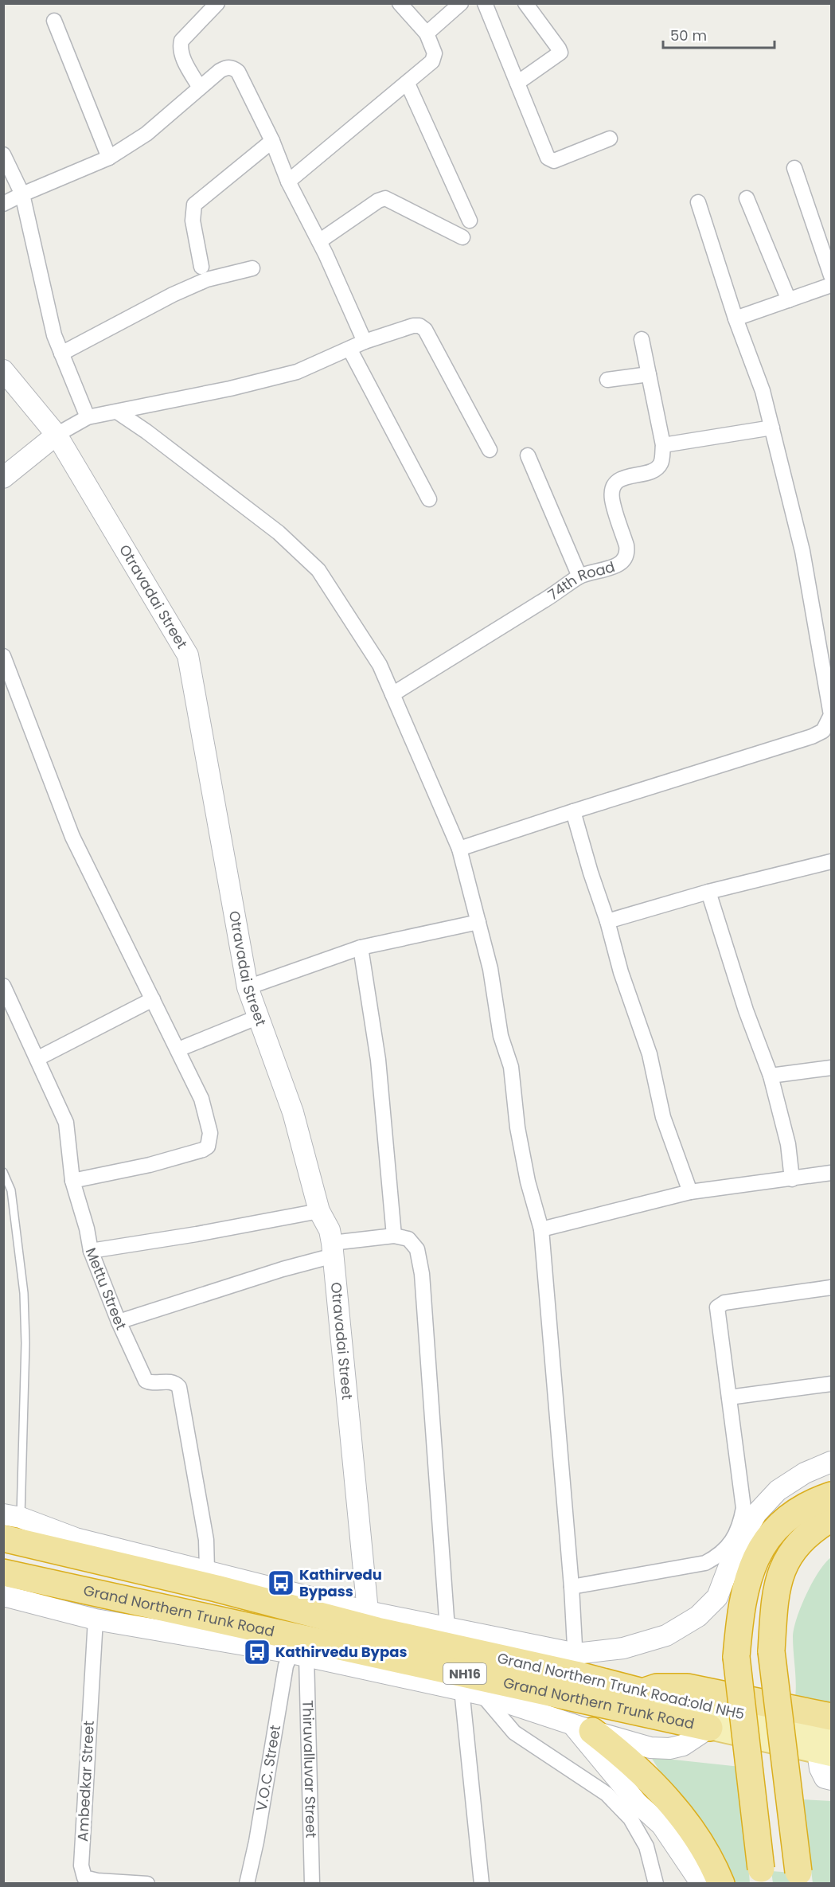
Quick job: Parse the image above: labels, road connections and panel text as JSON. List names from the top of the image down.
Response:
{
  "streets": {
    "highway": ["Grand Northern Trunk Road", "NH16", "Grand Northern Trunk Road:old NH5"],
    "street": [
      "74th Road",
      "Otravadai Street",
      "Mettu Street",
      "V.O.C. Street",
      "Thiruvalluvar Street",
      "Ambedkar Street"
    ]
  },
  "crossings": [
    ["Mettu Street", "Grand Northern Trunk Road"],
    ["Mettu Street", "Grand Northern Trunk Road:old NH5"],
    ["Grand Northern Trunk Road", "Grand Northern Trunk Road:old NH5"],
    ["V.O.C. Street", "Thiruvalluvar Street"]
  ],
  "places": {
    "bus stop": ["Kathirvedu Bypass", "Kathirvedu Bypas"]
  },
  "scale_bar": "50 m"
}
